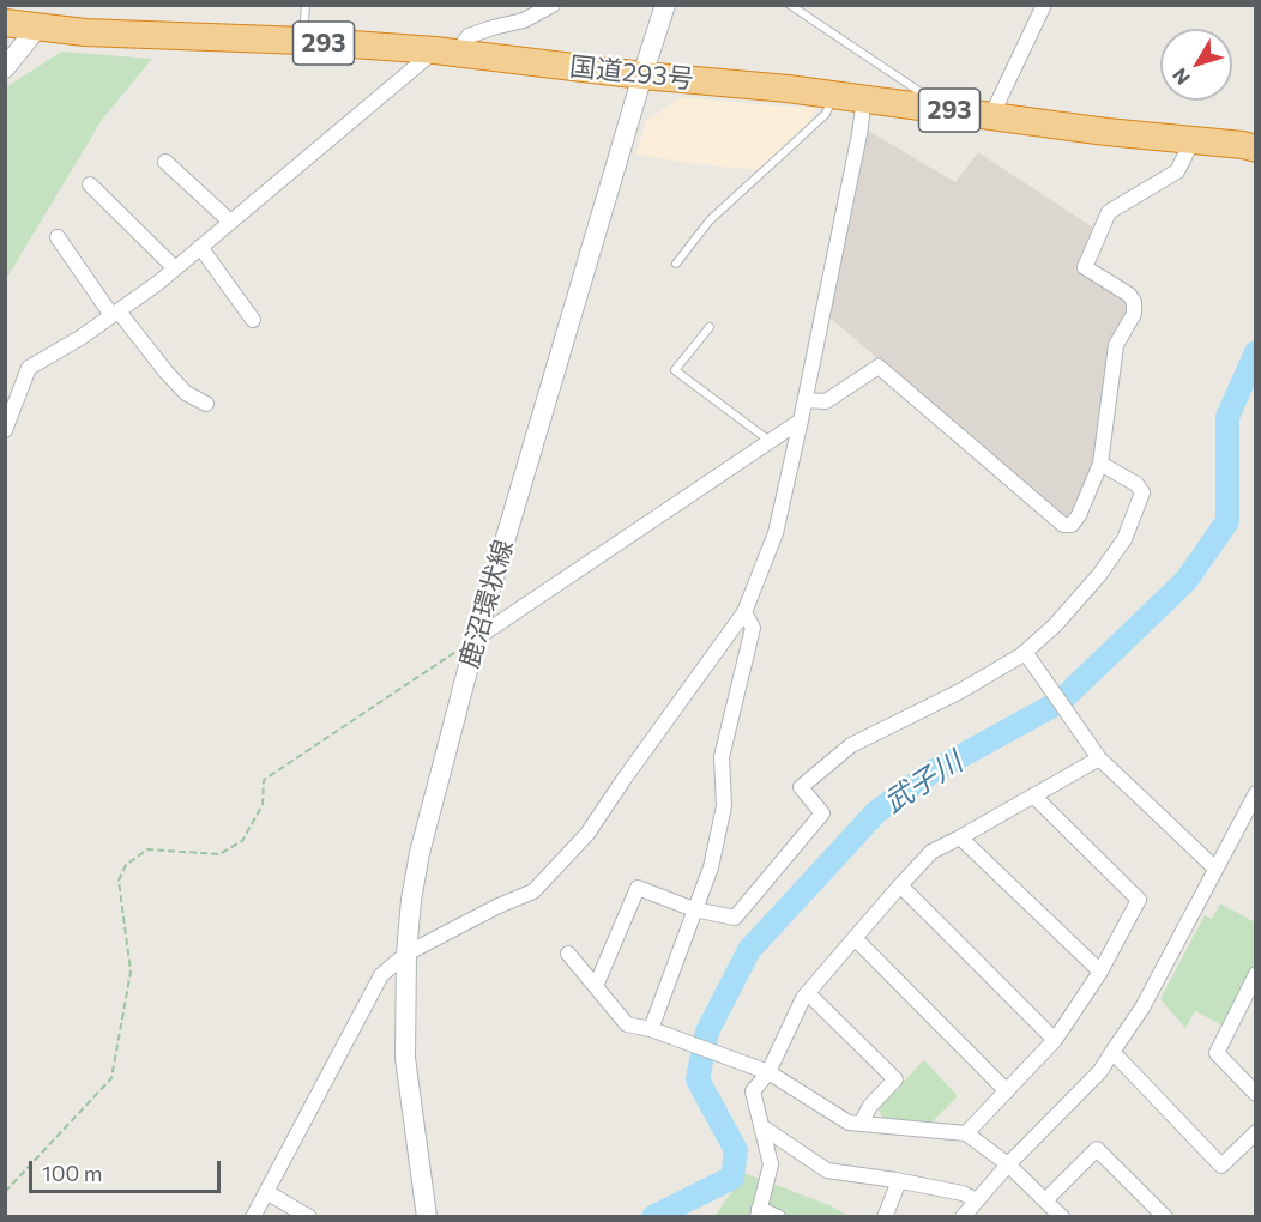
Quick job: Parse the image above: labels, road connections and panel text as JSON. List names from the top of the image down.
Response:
{
  "streets": {
    "highway": ["293", "国道293号"],
    "main road": ["鹿沼環状線"]
  },
  "crossings": [
    ["国道293号", "鹿沼環状線"]
  ],
  "water": ["武子川"],
  "scale_bar": "100 m",
  "north": "bottom left"
}
